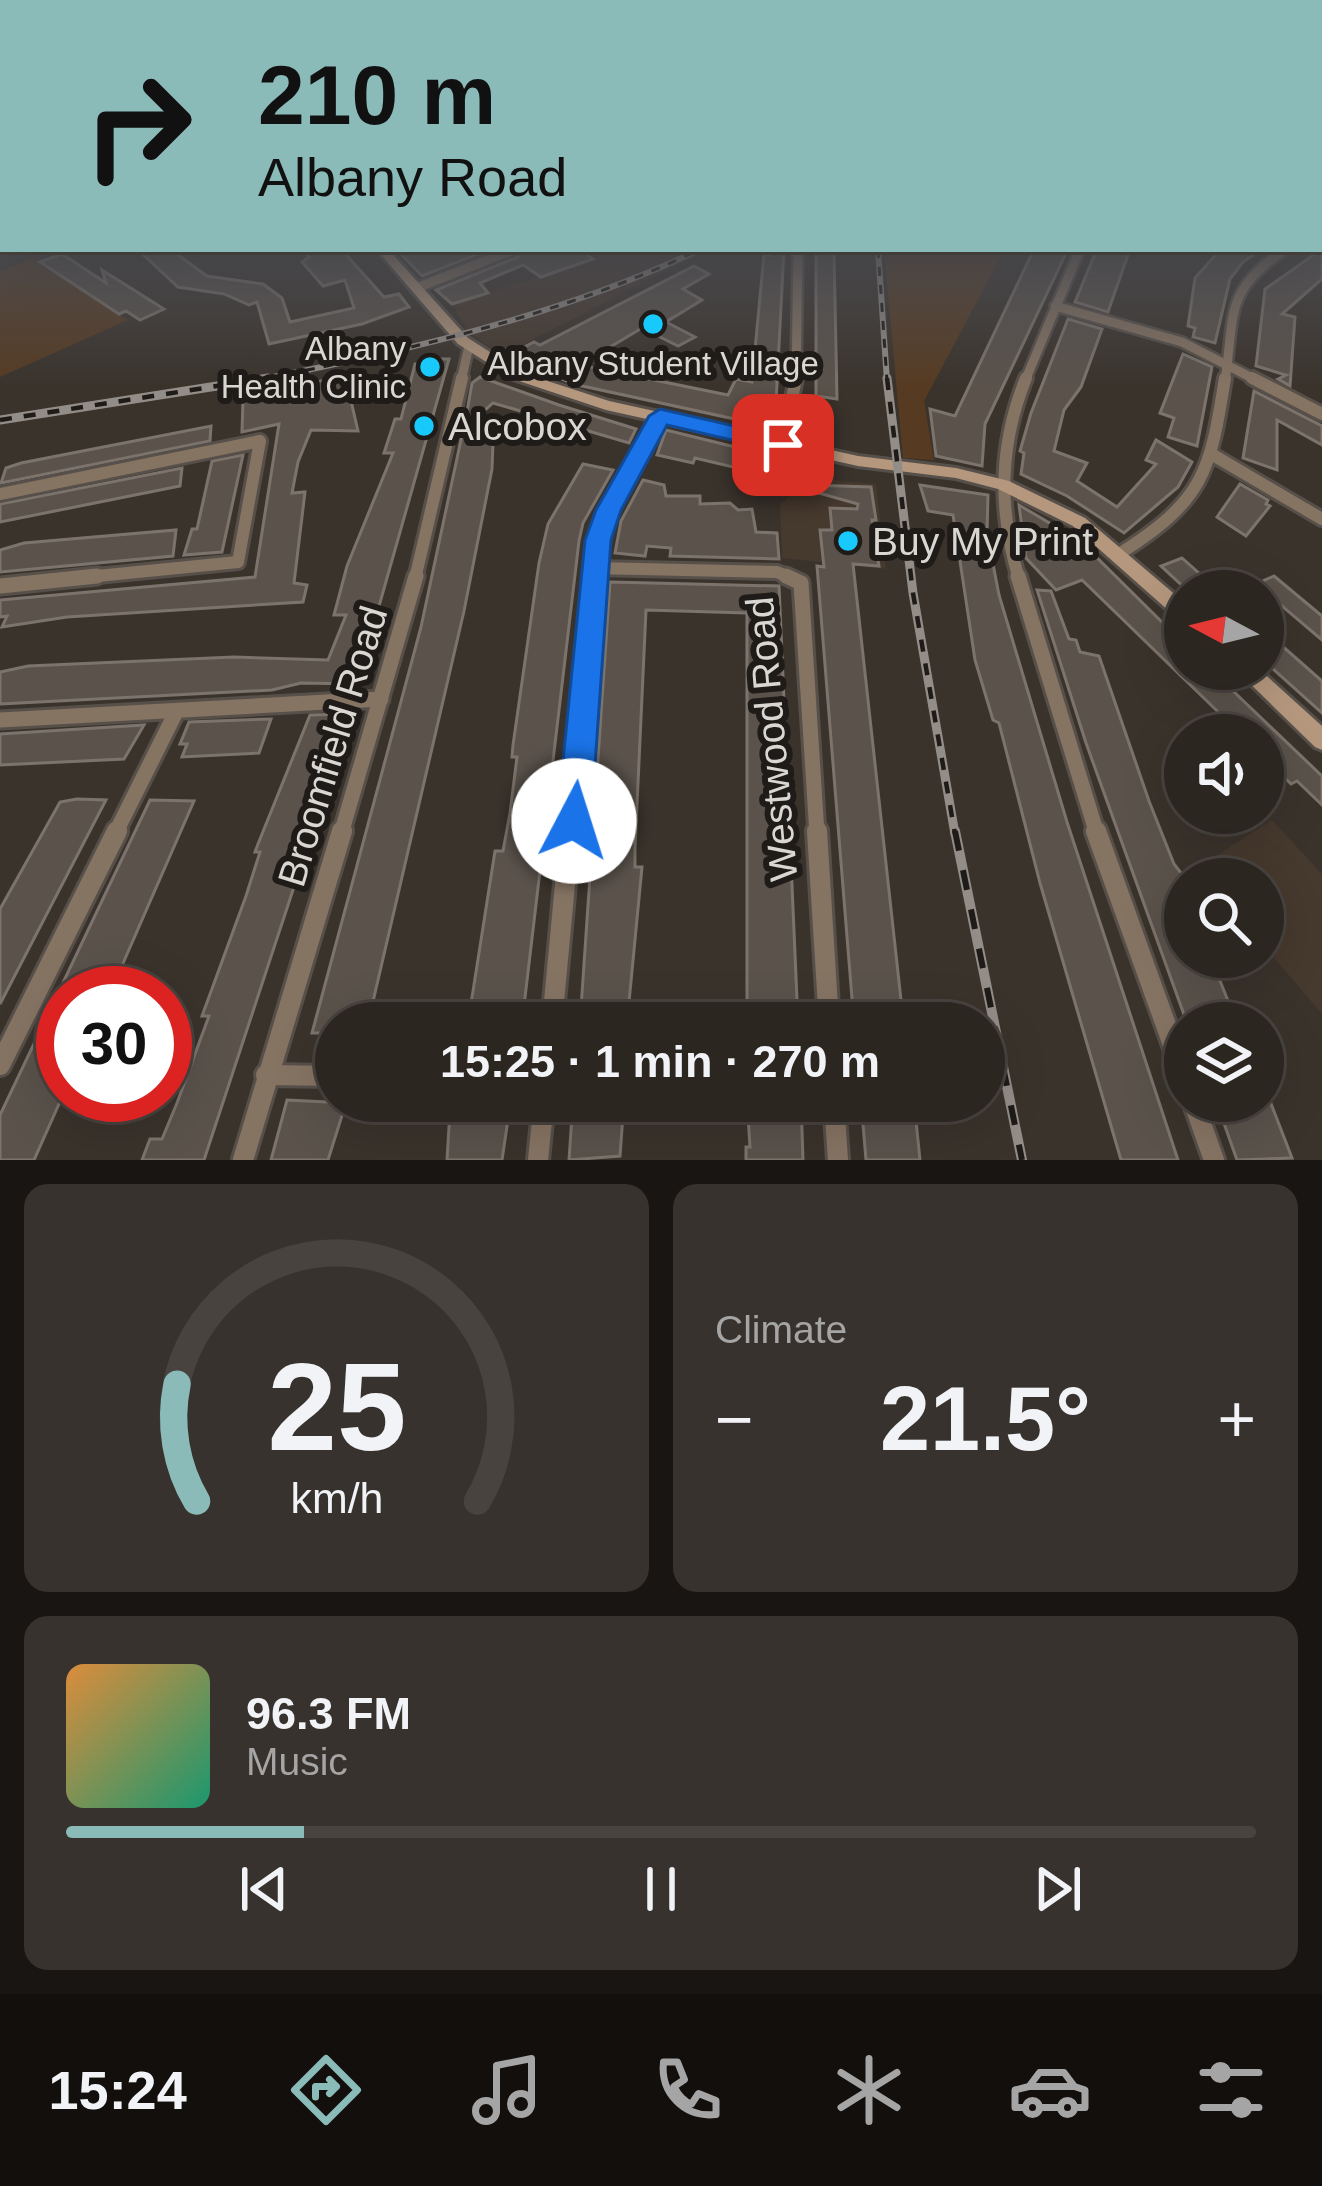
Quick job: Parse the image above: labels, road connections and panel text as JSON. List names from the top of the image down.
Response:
{
  "streets": {
    "street": ["Westwood Road", "Broomfield Road"]
  },
  "places": [
    "Albany Student Village",
    "Albany Health Clinic",
    "Alcobox",
    "Buy My Print"
  ],
  "north": "left",
  "page": {
    "turn": ["210 m", "Albany Road"],
    "limit": "30",
    "trip": "15:25 · 1 min · 270 m",
    "tile": "Climate",
    "heat": ["−", "21.5°", "+"],
    "song": ["96.3 FM", "Music"],
    "tabs": "15:24",
    "gauge": ["25", "km/h"]
  }
}
